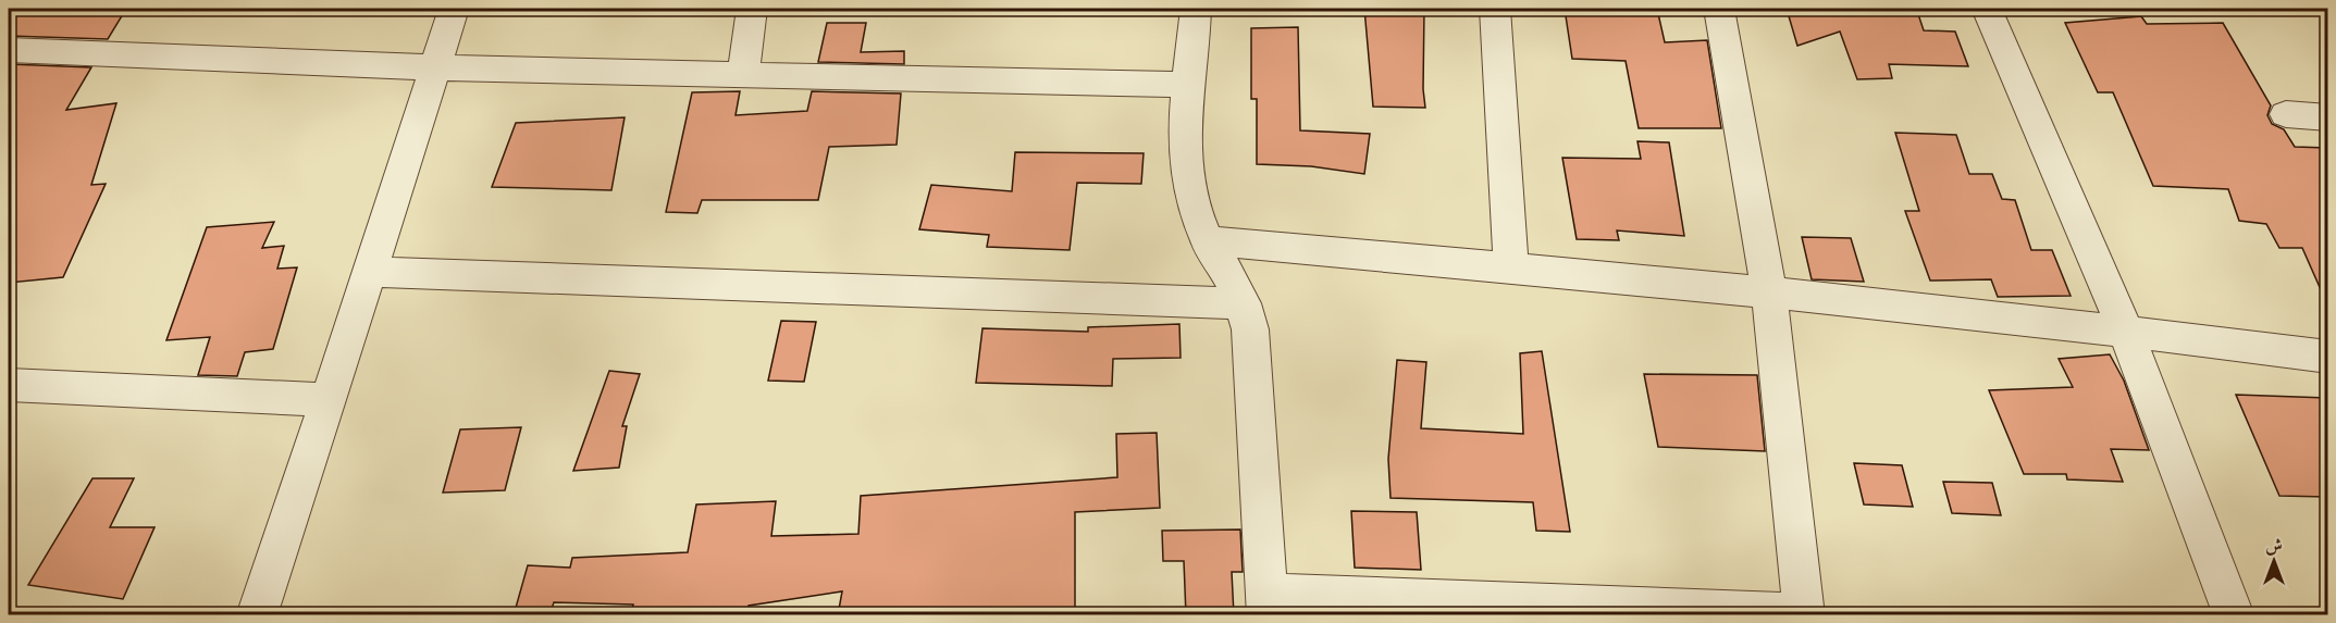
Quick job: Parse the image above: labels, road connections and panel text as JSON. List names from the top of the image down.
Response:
{
  "north": "top"
}
